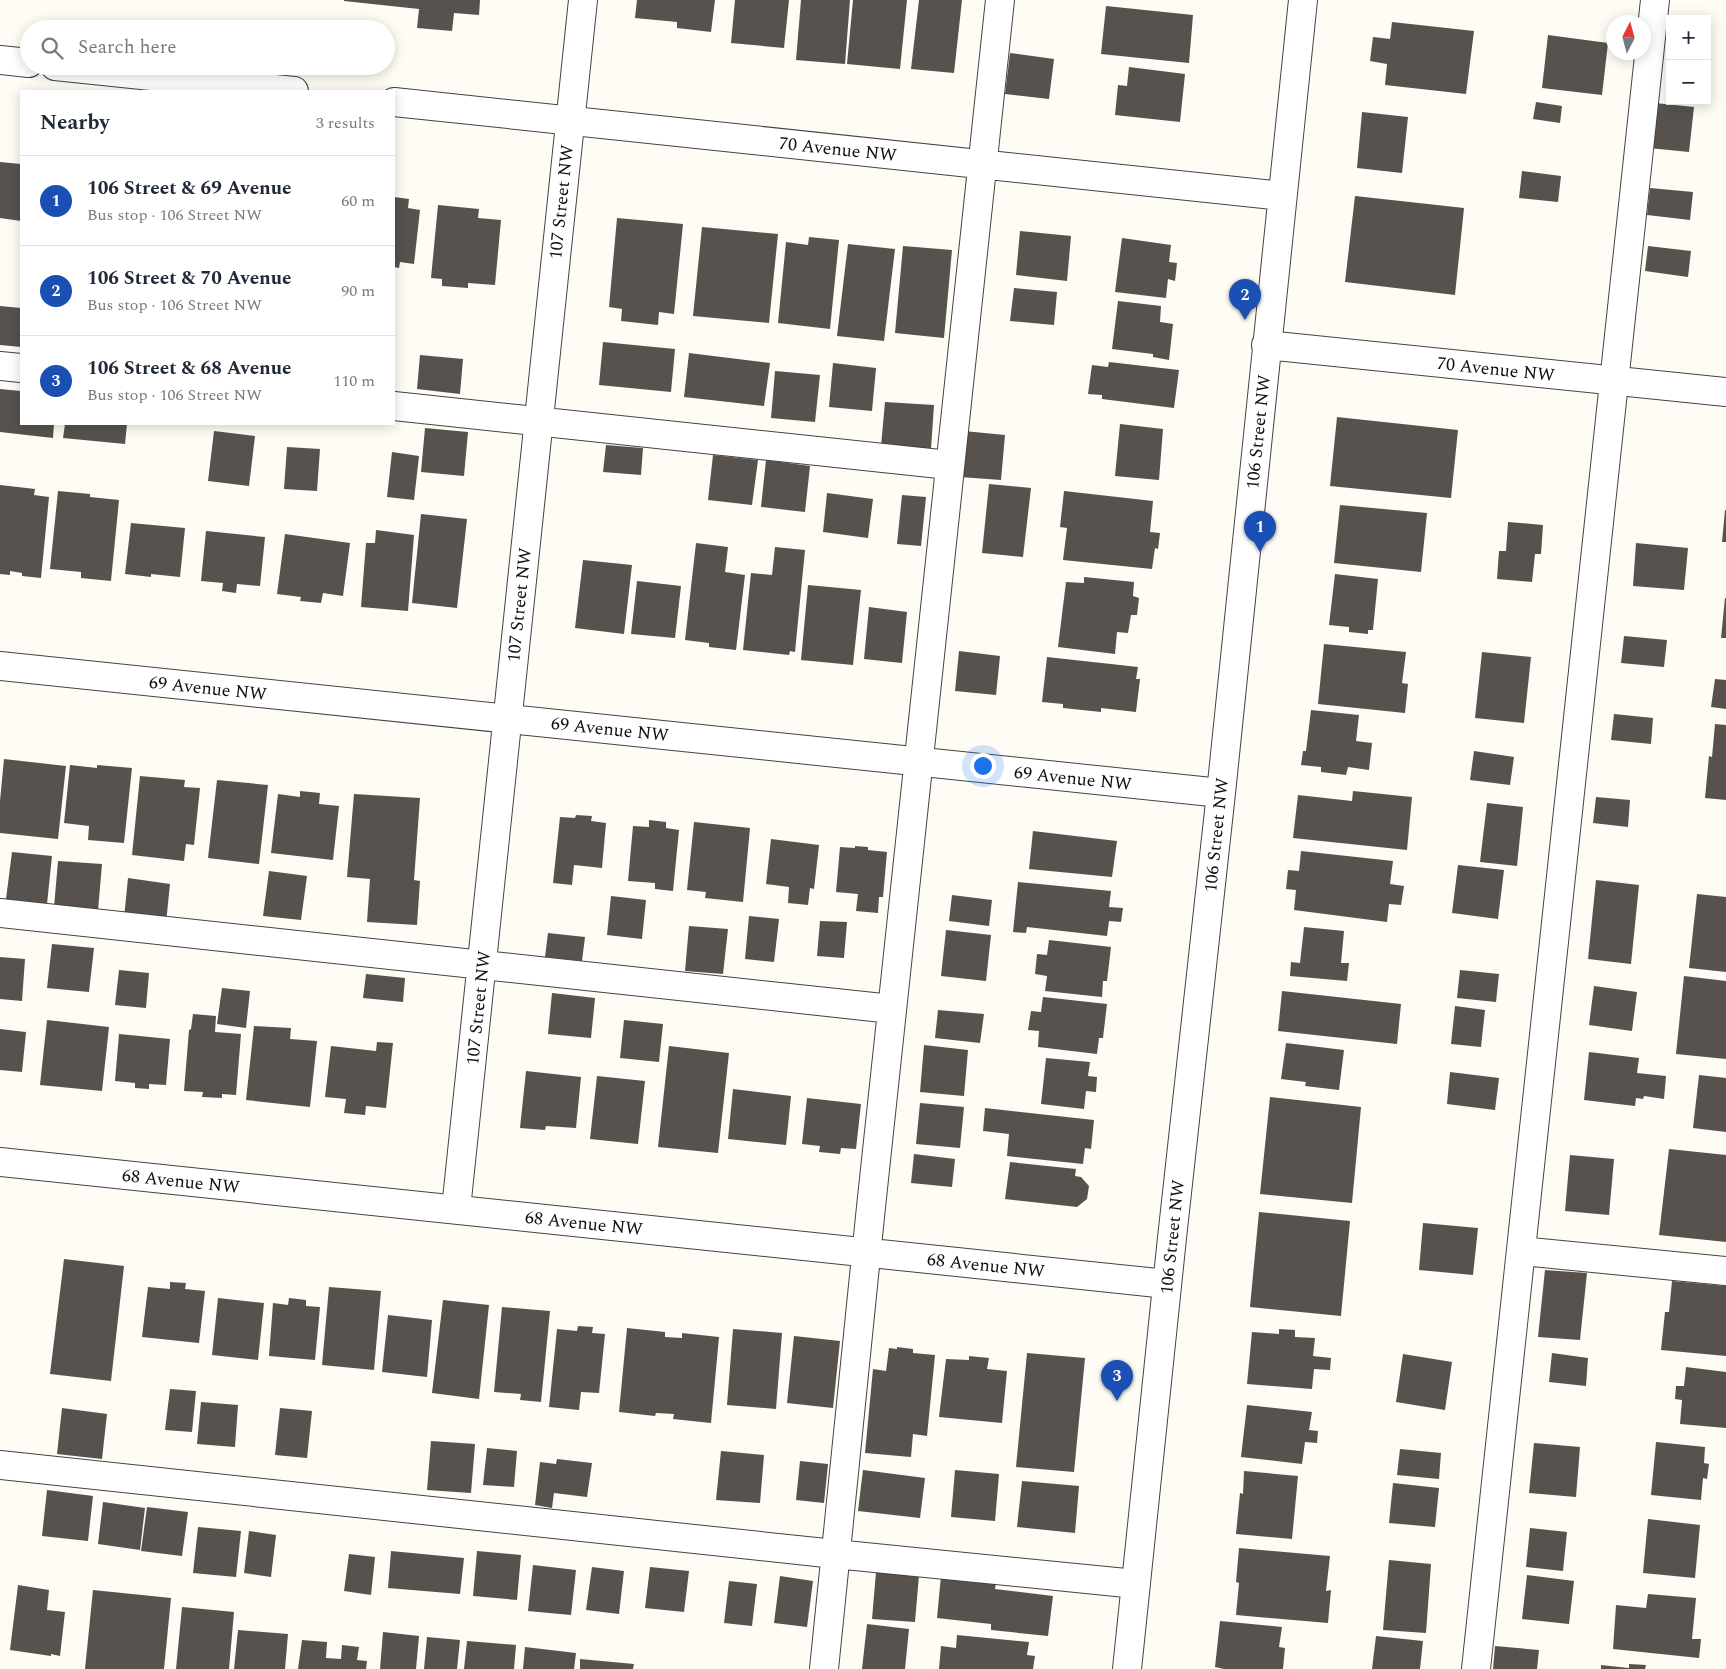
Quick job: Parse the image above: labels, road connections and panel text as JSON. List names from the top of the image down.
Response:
{
  "streets": {
    "street": [
      "70 Avenue NW",
      "107 Street NW",
      "106 Street NW",
      "69 Avenue NW",
      "68 Avenue NW"
    ]
  },
  "crossings": [
    ["70 Avenue NW", "107 Street NW"],
    ["70 Avenue NW", "106 Street NW"],
    ["107 Street NW", "69 Avenue NW"],
    ["107 Street NW", "68 Avenue NW"],
    ["106 Street NW", "69 Avenue NW"],
    ["106 Street NW", "68 Avenue NW"]
  ],
  "north": "top",
  "page": {
    "map_buttons": ["+", "−"],
    "search": "Search here",
    "heading": ["Nearby", "3 results"],
    "list": [
      {
        "mark": "1",
        "name": "106 Street & 69 Avenue",
        "note": "Bus stop · 106 Street NW",
        "value": "60 m"
      },
      {
        "mark": "2",
        "name": "106 Street & 70 Avenue",
        "note": "Bus stop · 106 Street NW",
        "value": "90 m"
      },
      {
        "mark": "3",
        "name": "106 Street & 68 Avenue",
        "note": "Bus stop · 106 Street NW",
        "value": "110 m"
      }
    ],
    "pins": ["2", "1", "3"]
  }
}
